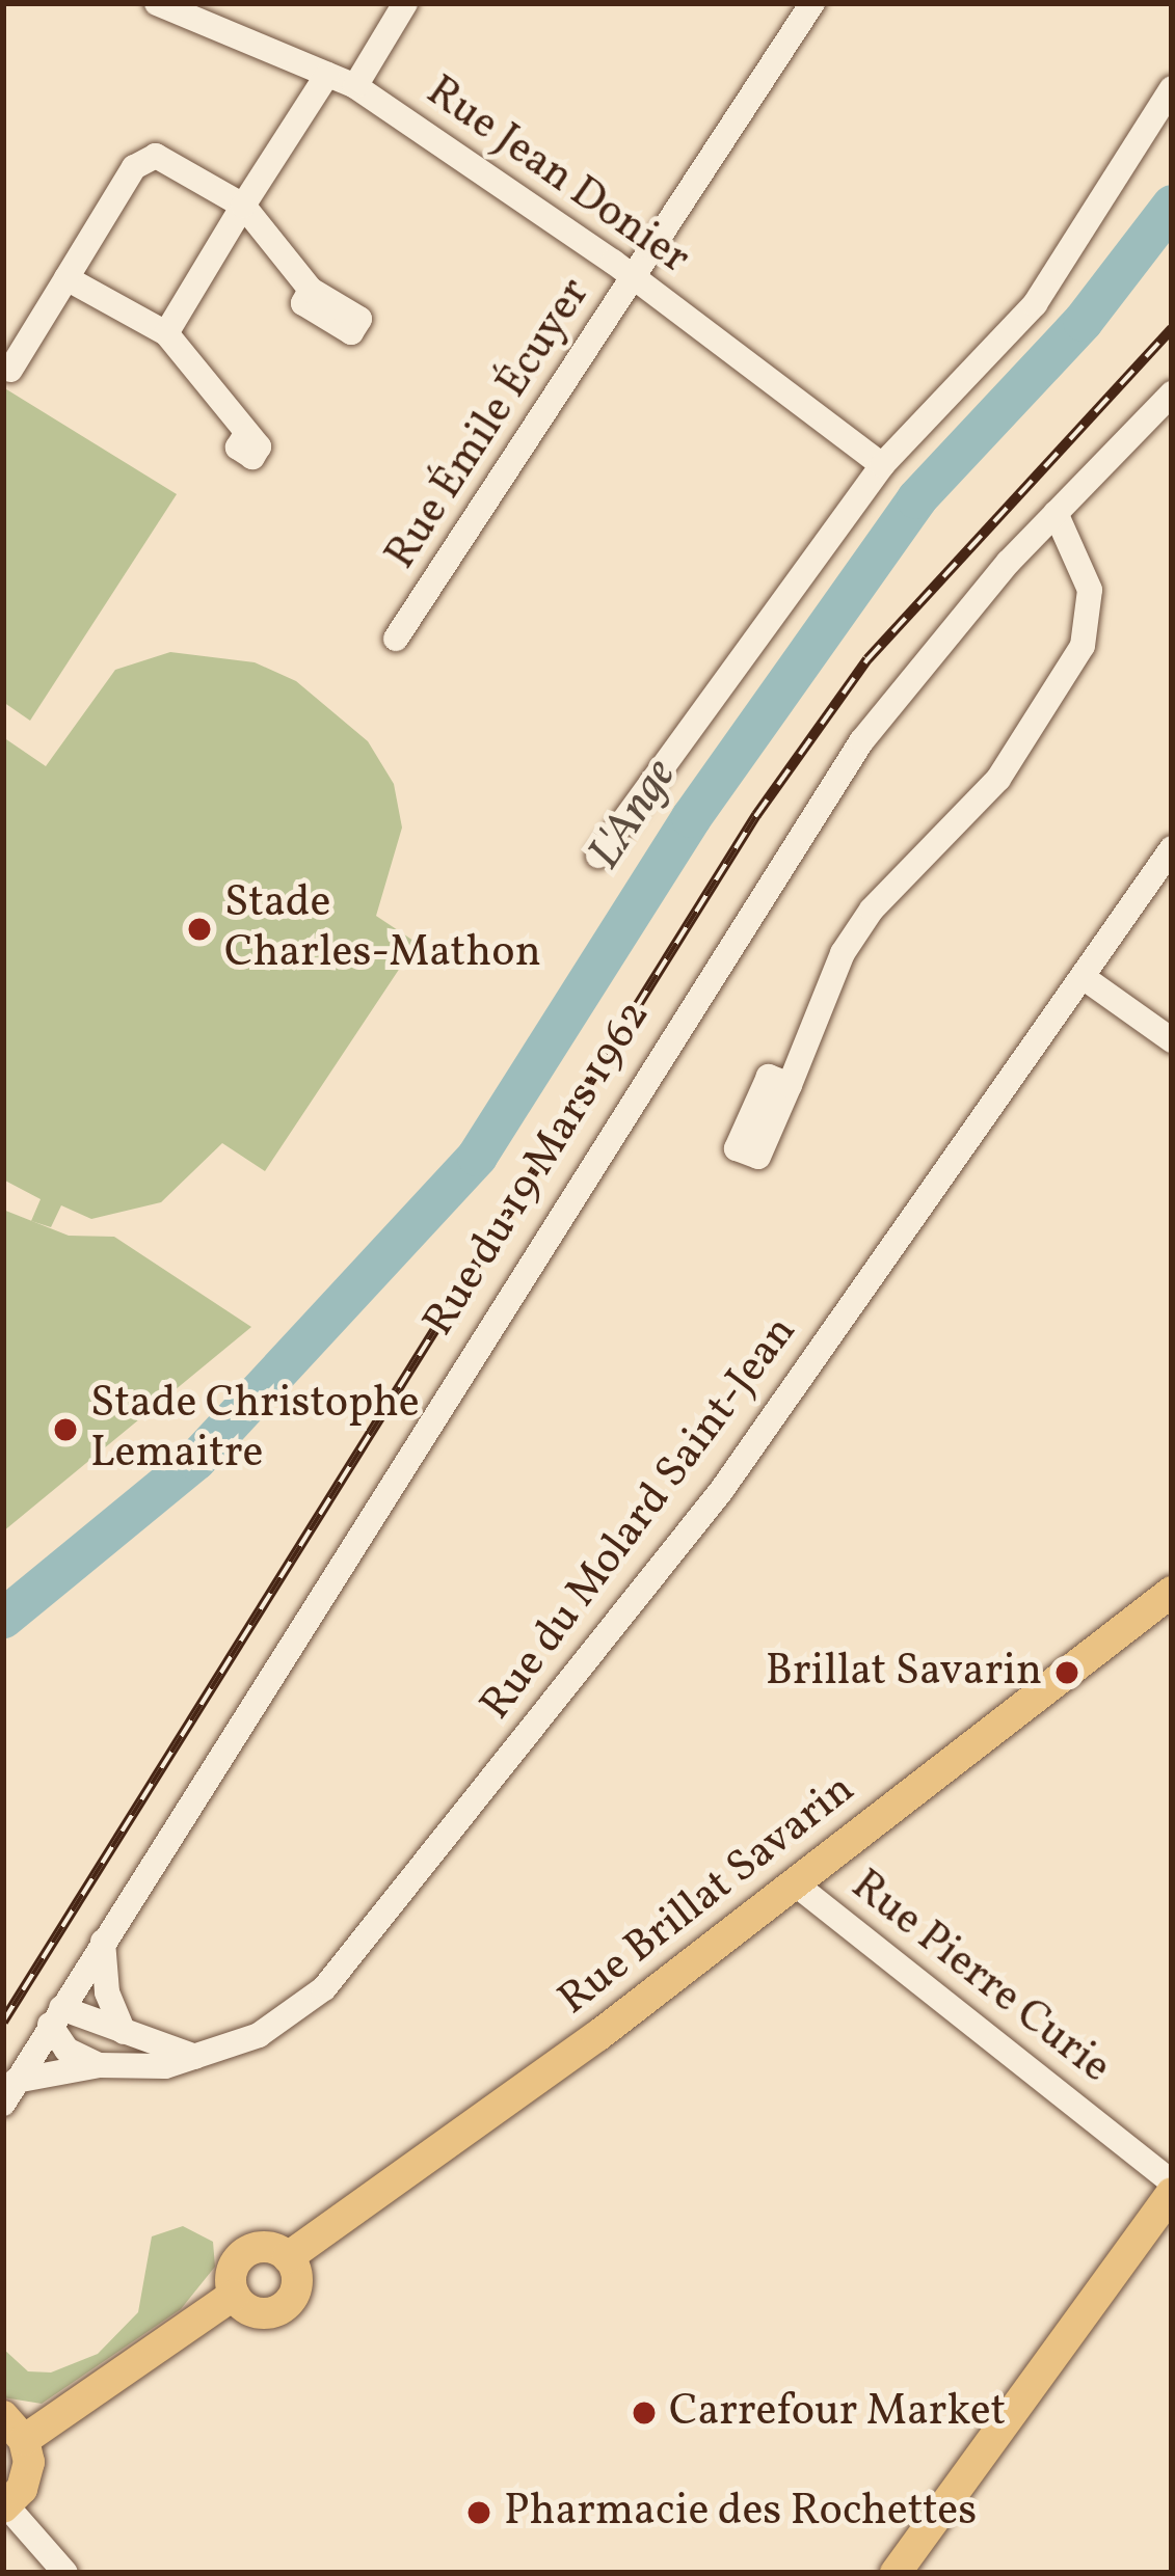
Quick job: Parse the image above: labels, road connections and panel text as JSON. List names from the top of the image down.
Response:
{
  "streets": {
    "main road": ["Rue Brillat Savarin"],
    "street": [
      "Rue Jean Donier",
      "Rue Émile Écuyer",
      "Rue du 19 Mars 1962",
      "Rue du Molard Saint-Jean",
      "Rue Pierre Curie"
    ]
  },
  "crossings": [
    ["Rue Jean Donier", "Rue Émile Écuyer"],
    ["Rue du 19 Mars 1962", "Rue du Molard Saint-Jean"],
    ["Rue Brillat Savarin", "Rue Pierre Curie"]
  ],
  "water": ["L'Ange"],
  "places": [
    "Stade Charles-Mathon",
    "Stade Christophe Lemaitre",
    "Brillat Savarin",
    "Carrefour Market",
    "Pharmacie des Rochettes"
  ]
}
